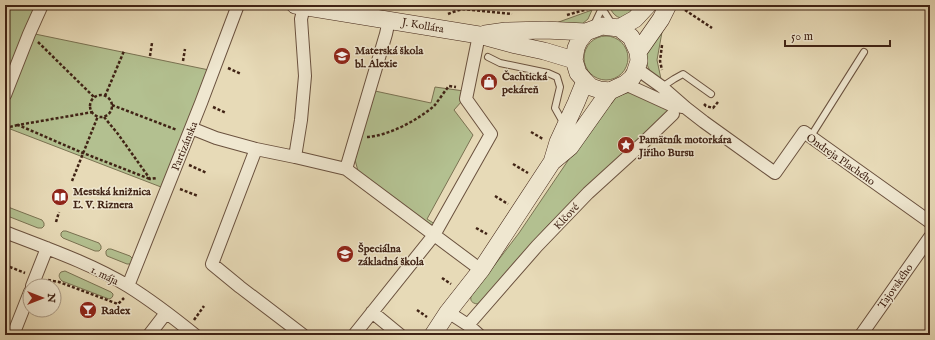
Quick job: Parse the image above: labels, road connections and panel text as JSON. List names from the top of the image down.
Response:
{
  "streets": {
    "main road": ["J. Kollára"],
    "street": [
      "Partizánska",
      "Ondreja Plachého",
      "Klčové",
      "1. mája",
      "Tajovského"
    ]
  },
  "crossings": [
    ["J. Kollára", "Ondreja Plachého"],
    ["Partizánska", "1. mája"]
  ],
  "places": {
    "school or university": ["Materská škola bl. Alexie", "Špeciálna základná škola"],
    "shop": ["Čachtická pekáreň"],
    "place": ["Pamätník motorkára Jiřiho Bursu"],
    "library": ["Mestská knižnica Ľ. V. Riznera"],
    "bar": ["Radex"]
  },
  "scale_bar": "50 m",
  "north": "right"
}
